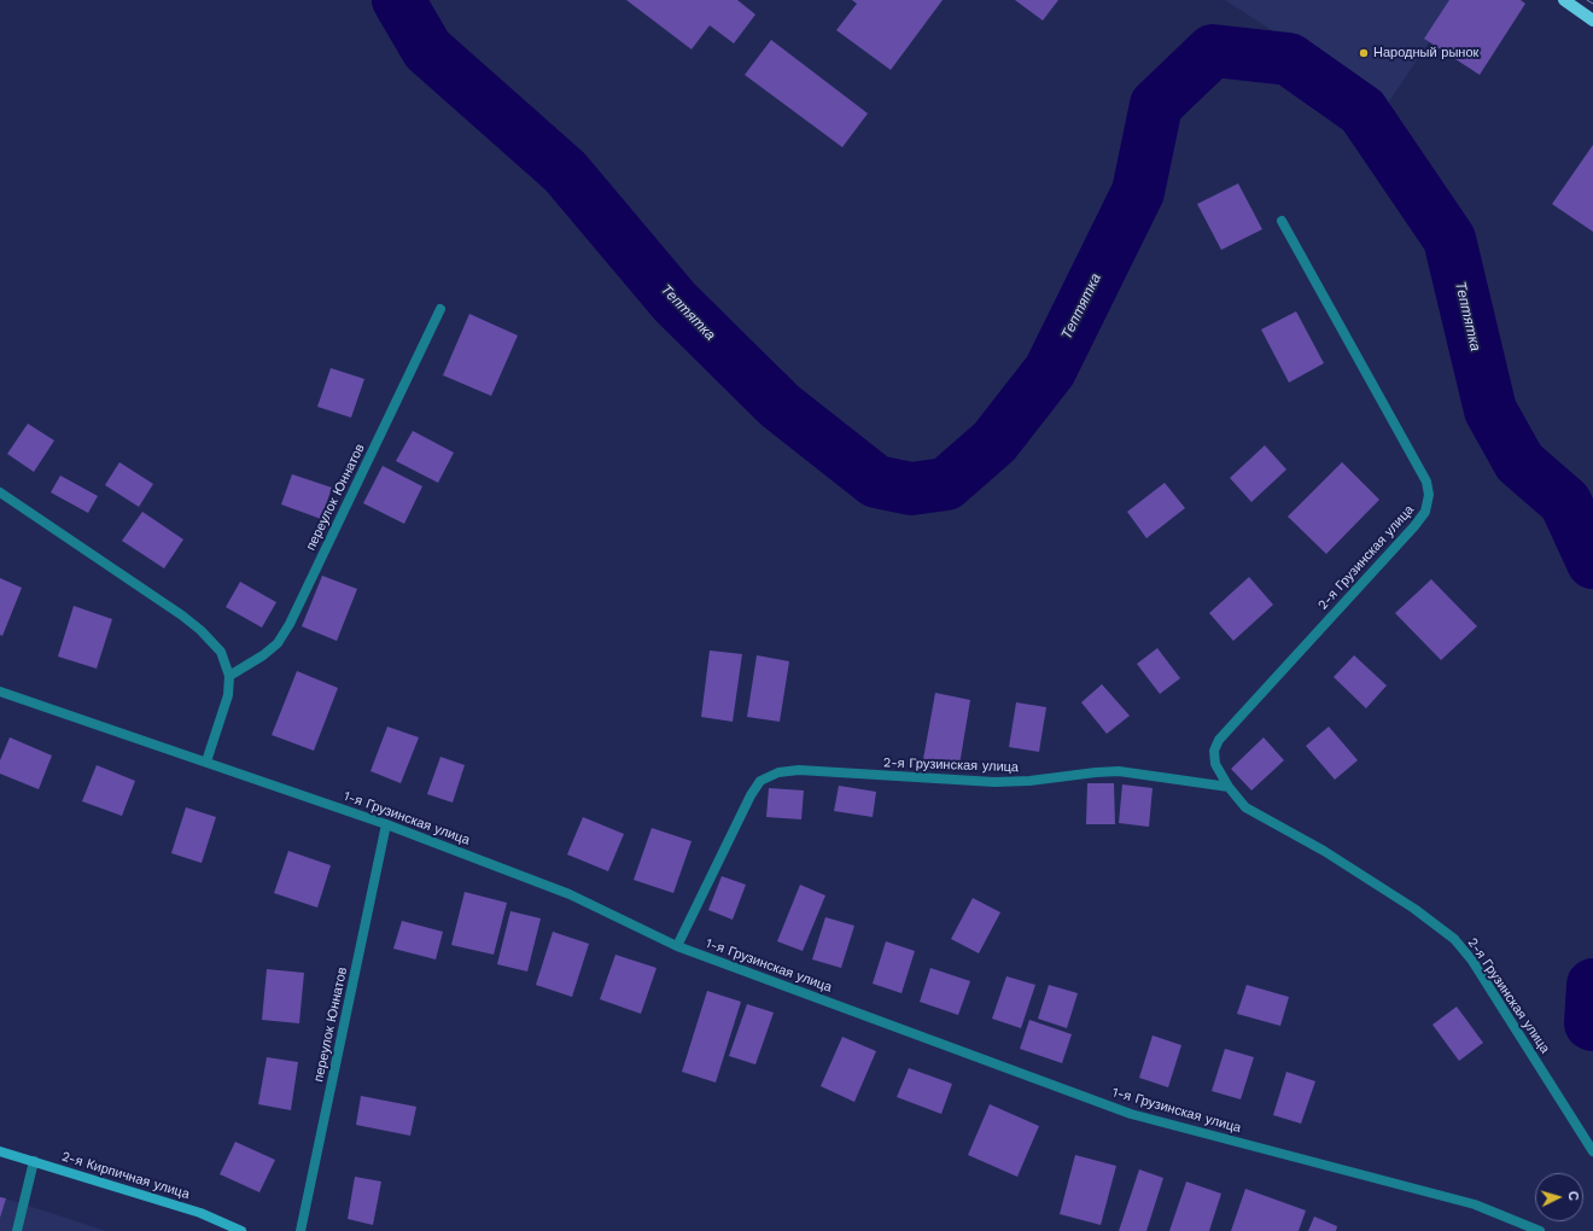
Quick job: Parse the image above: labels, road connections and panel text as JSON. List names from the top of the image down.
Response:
{
  "streets": {
    "main road": ["2-я Кирпичная улица"],
    "street": ["переулок Юннатов", "2-я Грузинская улица", "1-я Грузинская улица"]
  },
  "crossings": [
    ["переулок Юннатов", "1-я Грузинская улица"],
    ["2-я Грузинская улица", "1-я Грузинская улица"]
  ],
  "water": ["Тептятка"],
  "places": ["Народный рынок"],
  "north": "right"
}
